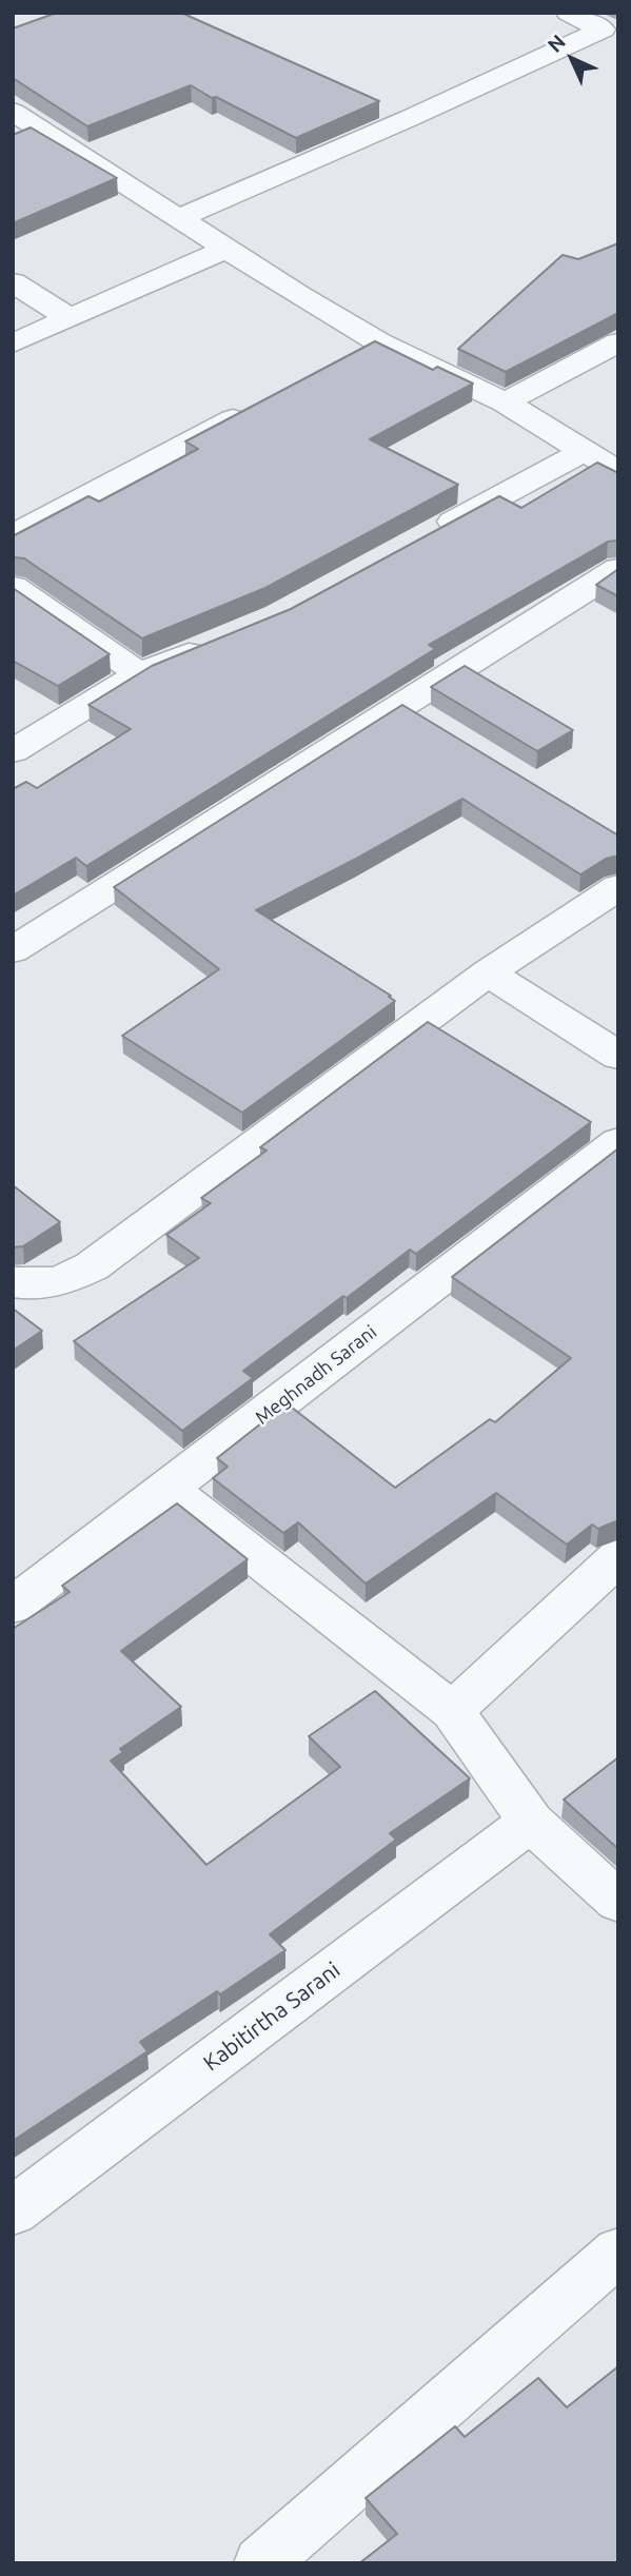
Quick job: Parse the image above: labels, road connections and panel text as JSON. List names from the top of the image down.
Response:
{
  "streets": {
    "street": ["Meghnadh Sarani", "Kabitirtha Sarani"]
  },
  "north": "top left"
}
